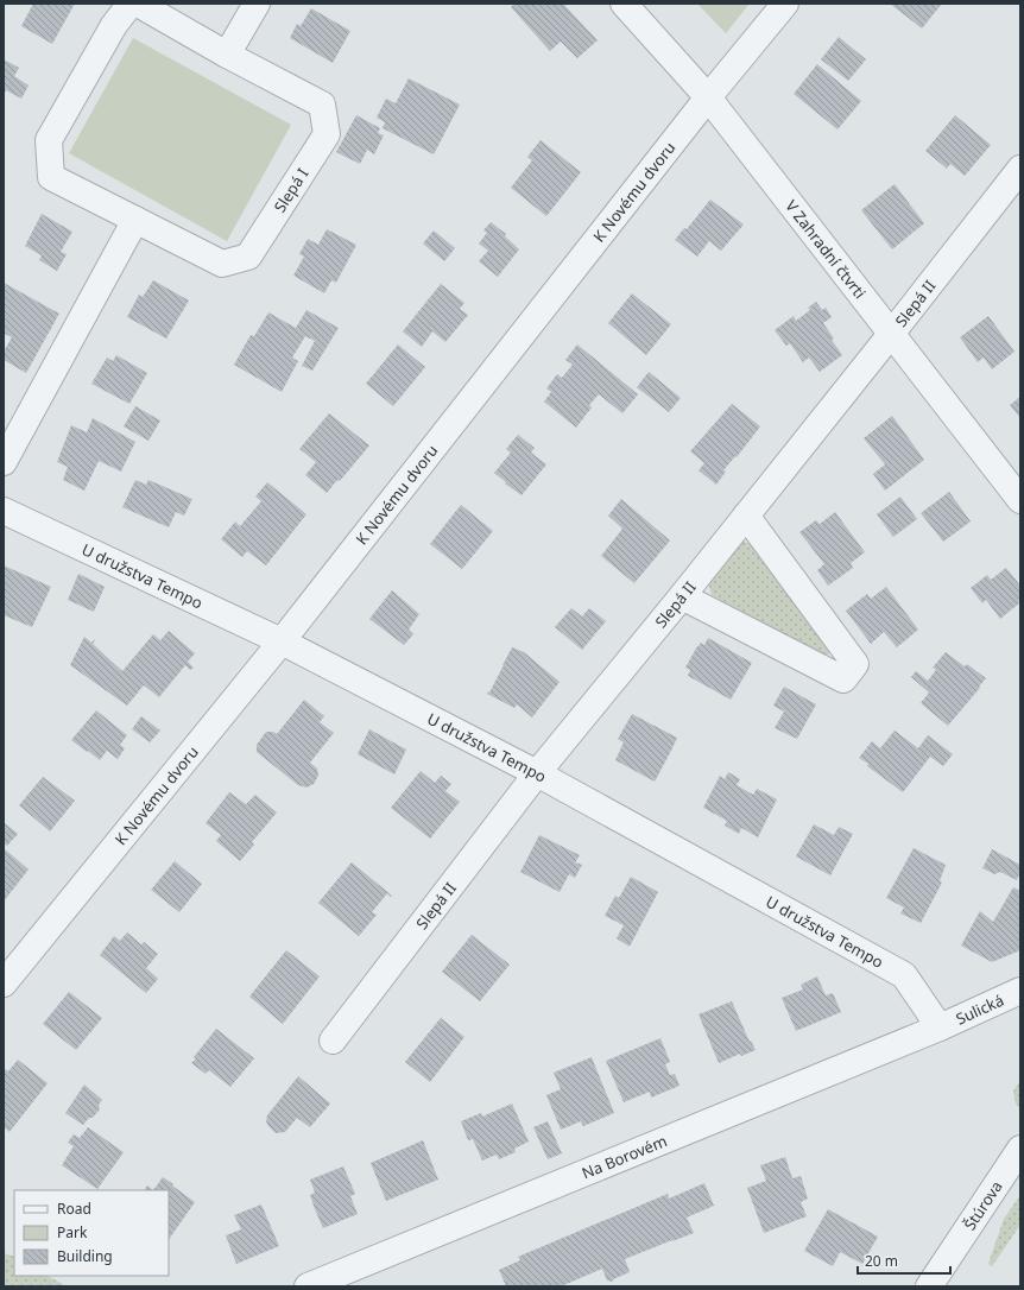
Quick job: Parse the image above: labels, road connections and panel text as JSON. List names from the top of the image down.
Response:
{
  "streets": {
    "street": [
      "Slepá I",
      "K Novému dvoru",
      "V Zahradní čtvrti",
      "Slepá II",
      "U družstva Tempo",
      "Sulická",
      "Na Borovém",
      "Štúrova"
    ]
  },
  "crossings": [
    ["K Novému dvoru", "V Zahradní čtvrti"],
    ["K Novému dvoru", "U družstva Tempo"],
    ["V Zahradní čtvrti", "Slepá II"],
    ["Slepá II", "U družstva Tempo"],
    ["U družstva Tempo", "Sulická"],
    ["U družstva Tempo", "Na Borovém"],
    ["Sulická", "Na Borovém"]
  ],
  "legend": ["Road", "Park", "Building"],
  "scale_bar": "20 m"
}
